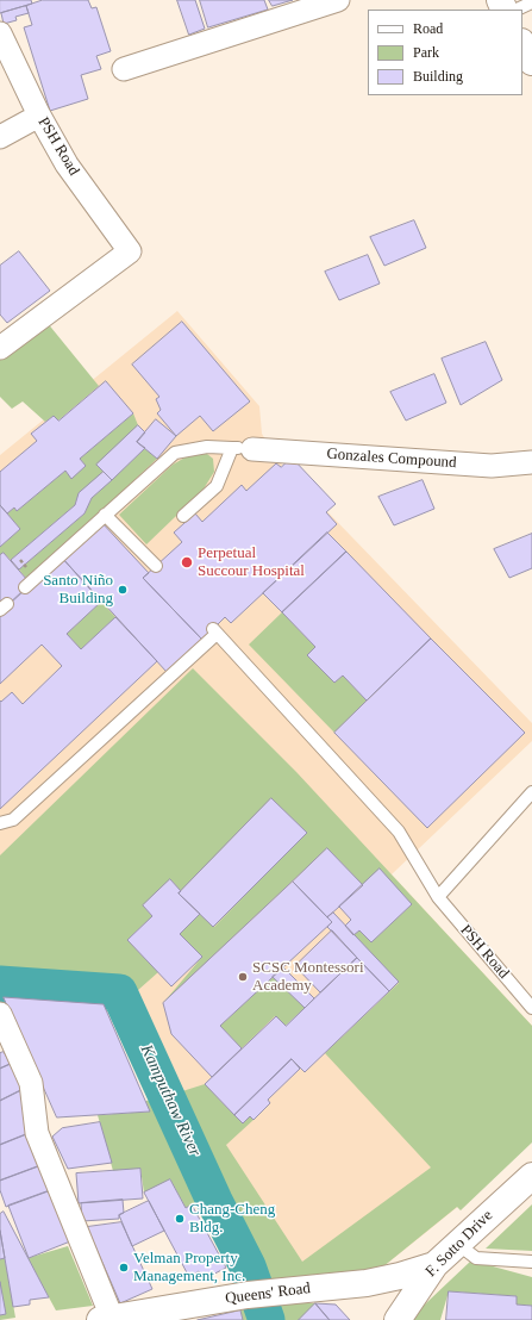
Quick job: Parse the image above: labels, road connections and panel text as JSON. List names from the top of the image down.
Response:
{
  "streets": {
    "street": [
      "PSH Road",
      "Gonzales Compound",
      "F. Sotto Drive",
      "Queens' Road"
    ]
  },
  "crossings": [
    ["F. Sotto Drive", "Queens' Road"]
  ],
  "water": ["Kamputhaw River"],
  "places": [
    "Perpetual Succour Hospital",
    "Santo Niño Building",
    "SCSC Montessori Academy",
    "Chang-Cheng Bldg.",
    "Velman Property Management, Inc."
  ],
  "legend": ["Road", "Park", "Building"]
}
